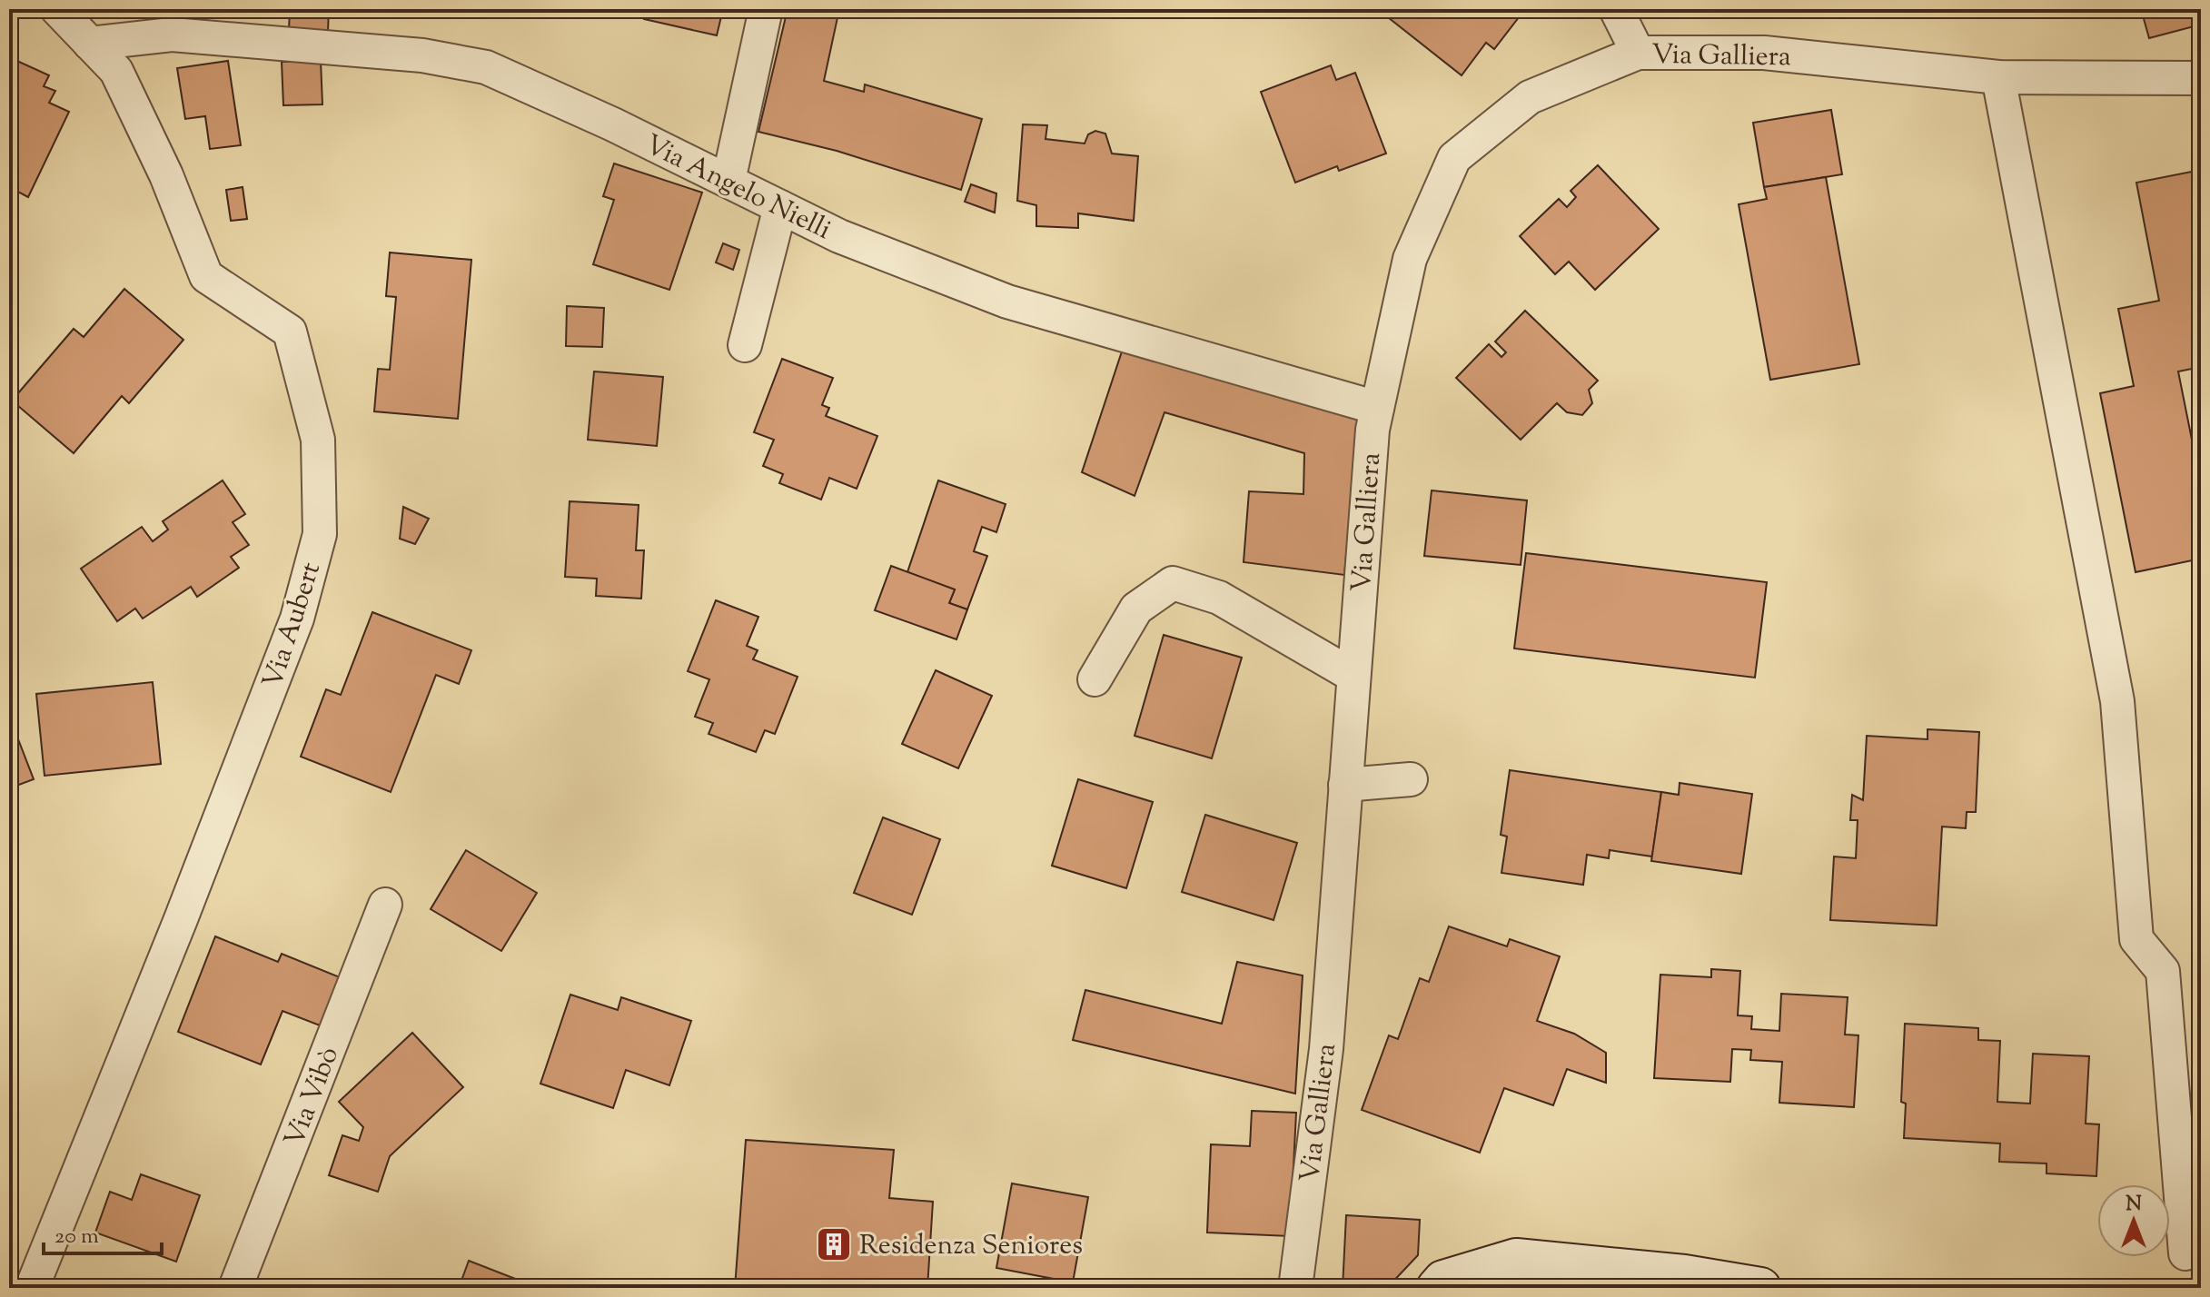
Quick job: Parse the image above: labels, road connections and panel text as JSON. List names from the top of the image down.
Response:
{
  "streets": {
    "street": [
      "Via Galliera",
      "Via Angelo Nielli",
      "Via Aubert",
      "Via Vibò"
    ]
  },
  "crossings": [
    ["Via Galliera", "Via Angelo Nielli"],
    ["Via Angelo Nielli", "Via Aubert"]
  ],
  "places": {
    "building": ["Residenza Seniores"]
  },
  "scale_bar": "20 m",
  "north": "top"
}
